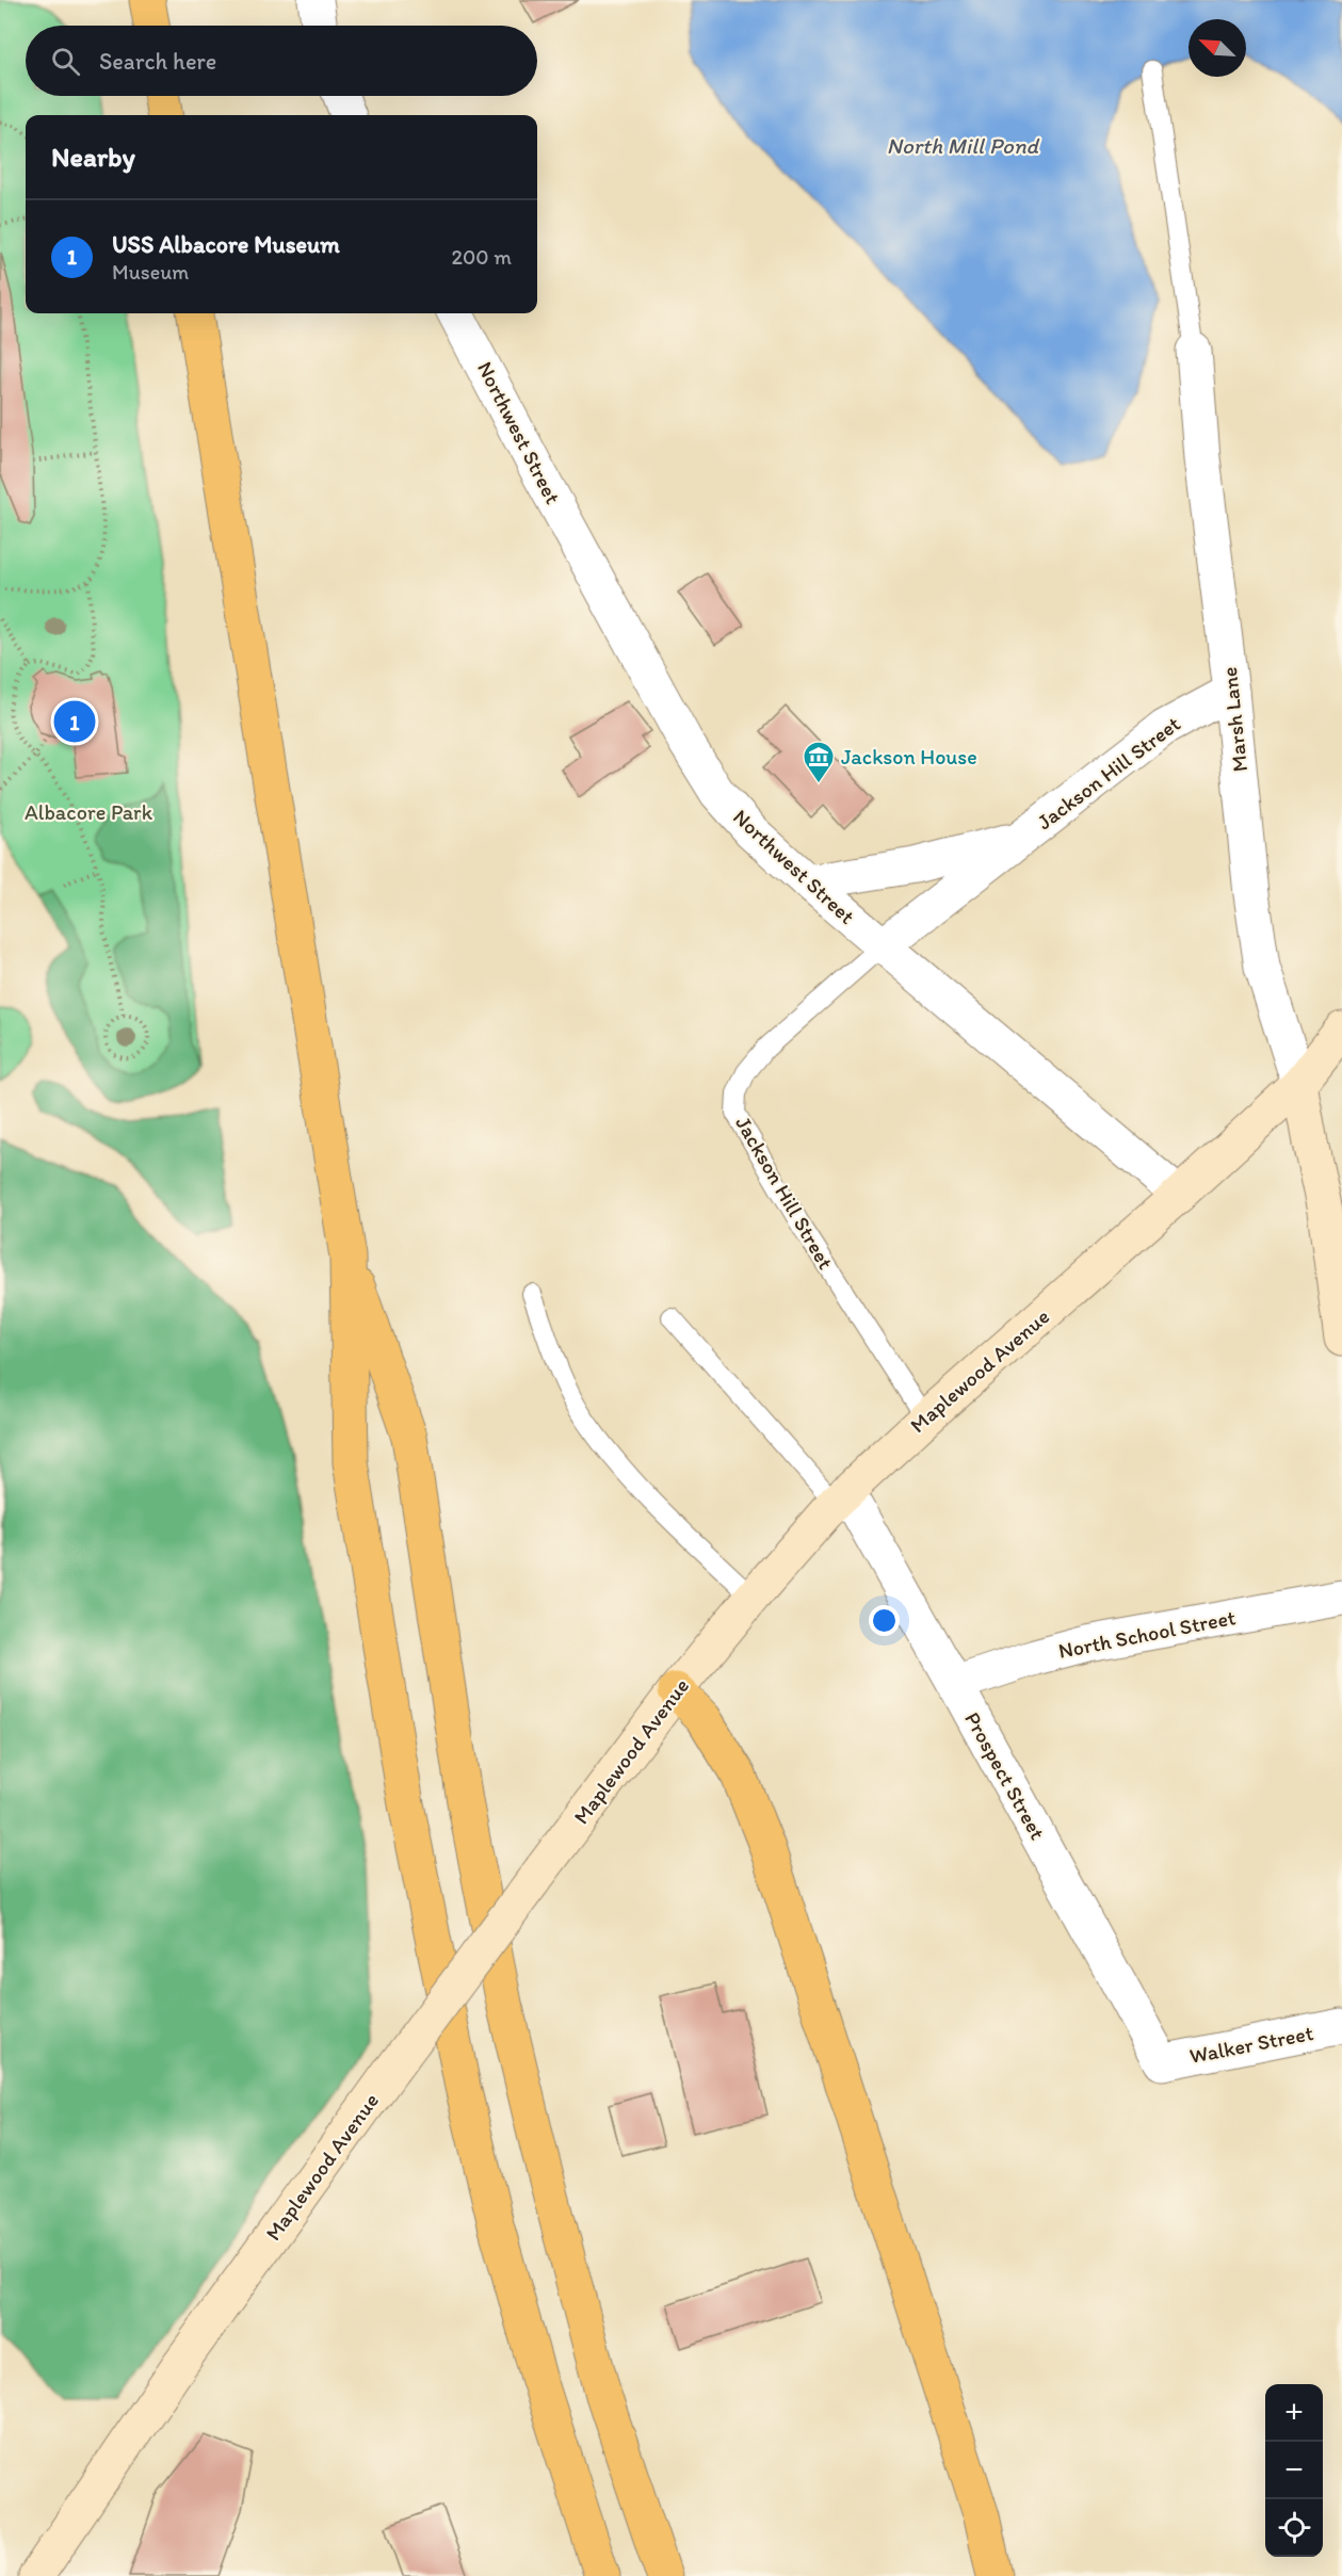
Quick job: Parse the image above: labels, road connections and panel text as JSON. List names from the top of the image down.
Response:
{
  "streets": {
    "street": [
      "Northwest Street",
      "Marsh Lane",
      "Jackson Hill Street",
      "Maplewood Avenue",
      "North School Street",
      "Prospect Street",
      "Walker Street"
    ]
  },
  "crossings": [
    ["Northwest Street", "Jackson Hill Street"],
    ["Northwest Street", "Maplewood Avenue"],
    ["Marsh Lane", "Jackson Hill Street"],
    ["Marsh Lane", "Maplewood Avenue"],
    ["Jackson Hill Street", "Maplewood Avenue"],
    ["Maplewood Avenue", "Prospect Street"],
    ["North School Street", "Prospect Street"],
    ["Prospect Street", "Walker Street"]
  ],
  "water": ["North Mill Pond"],
  "parks": ["Albacore Park"],
  "places": {
    "museum": ["Jackson House"]
  },
  "north": "top left",
  "page": {
    "search": "Search here",
    "heading": "Nearby",
    "list": [
      {
        "mark": "1",
        "name": "USS Albacore Museum",
        "note": "Museum",
        "value": "200 m"
      }
    ],
    "pins": "1",
    "map_buttons": ["+", "−"]
  }
}
